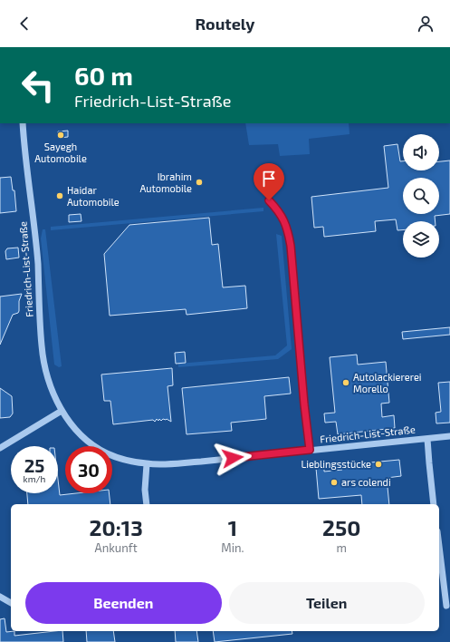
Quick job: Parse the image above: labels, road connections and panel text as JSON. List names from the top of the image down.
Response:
{
  "streets": {
    "street": ["Friedrich-List-Straße"]
  },
  "places": [
    "Sayegh Automobile",
    "Ibrahim Automobile",
    "Haidar Automobile",
    "Autolackiererei Morello",
    "Lieblingsstücke",
    "ars colendi"
  ],
  "page": {
    "header": "Routely",
    "turn": ["60 m", "Friedrich-List-Straße"],
    "speed": "25 km/h",
    "limit": "30",
    "eta": [
      "20:13",
      "Ankunft",
      "1",
      "Min.",
      "250",
      "m"
    ],
    "buttons": ["Beenden", "Teilen"]
  }
}
